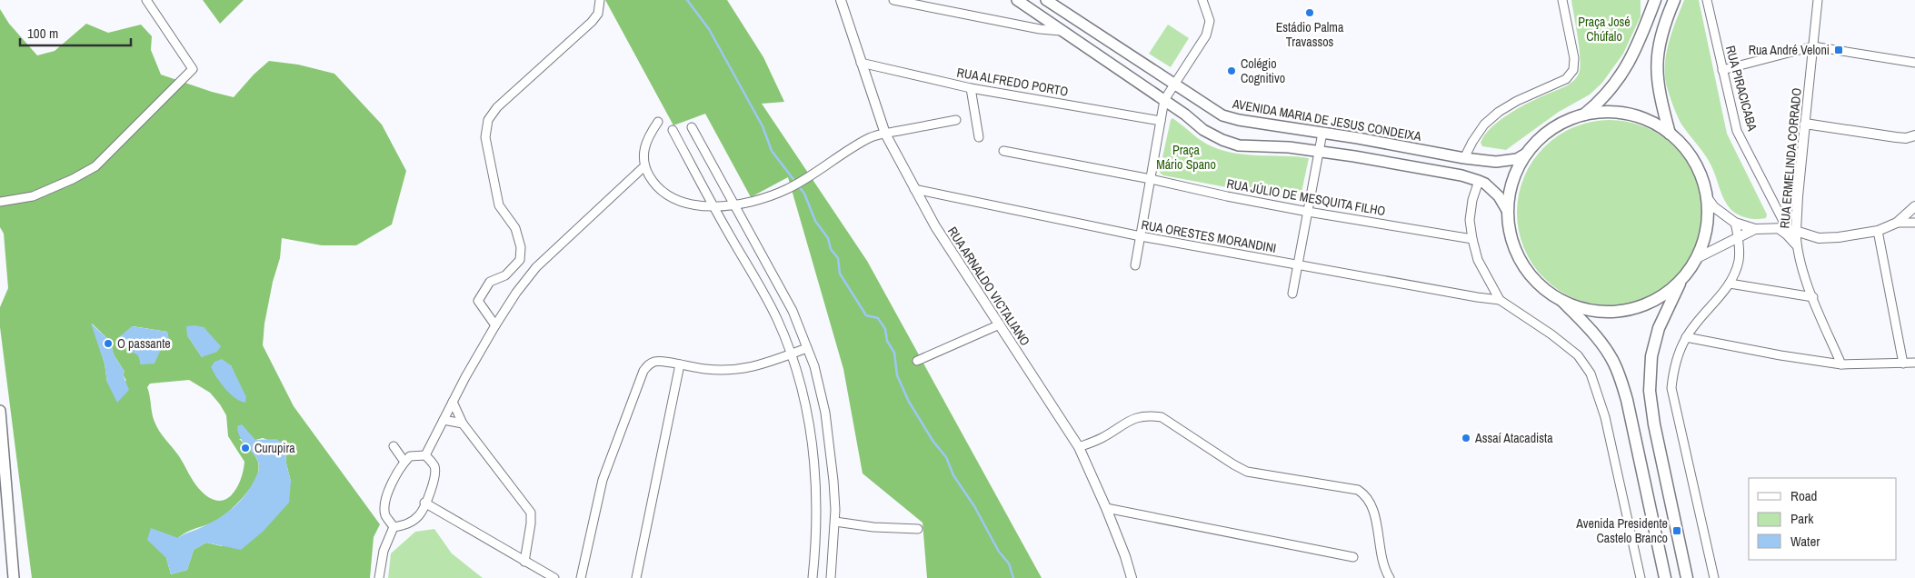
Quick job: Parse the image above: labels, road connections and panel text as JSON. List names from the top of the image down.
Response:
{
  "streets": {
    "main road": ["AVENIDA MARIA DE JESUS CONDEIXA"],
    "street": [
      "RUA ALFREDO PORTO",
      "RUA PIRACICABA",
      "RUA ERMELINDA CORRADO",
      "RUA JÚLIO DE MESQUITA FILHO",
      "RUA ORESTES MORANDINI",
      "RUA ARNALDO VICTALIANO"
    ]
  },
  "crossings": [
    ["RUA ALFREDO PORTO", "RUA ARNALDO VICTALIANO"],
    ["RUA PIRACICABA", "RUA ERMELINDA CORRADO"],
    ["RUA ORESTES MORANDINI", "RUA ARNALDO VICTALIANO"]
  ],
  "parks": ["Praça José Chúfalo", "Praça Mário Spano"],
  "places": {
    "other": [
      "Estádio Palma Travassos",
      "Colégio Cognitivo",
      "O passante",
      "Assaí Atacadista",
      "Curupira"
    ],
    "transit": ["Rua André Veloni", "Avenida Presidente Castelo Branco"]
  },
  "legend": ["Road", "Park", "Water"],
  "scale_bar": "100 m"
}
